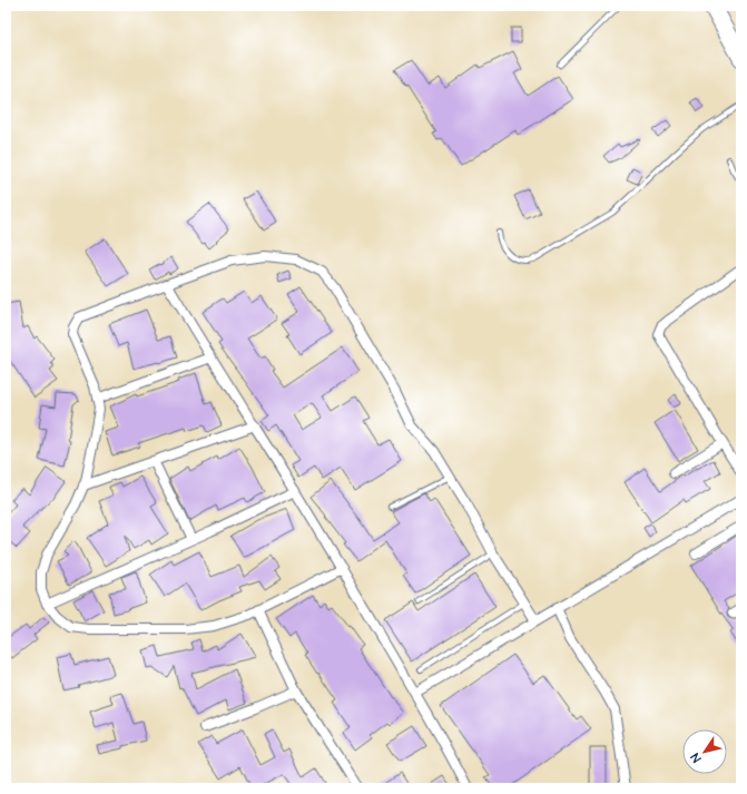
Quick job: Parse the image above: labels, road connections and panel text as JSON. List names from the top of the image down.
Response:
{
  "north": "bottom left"
}
